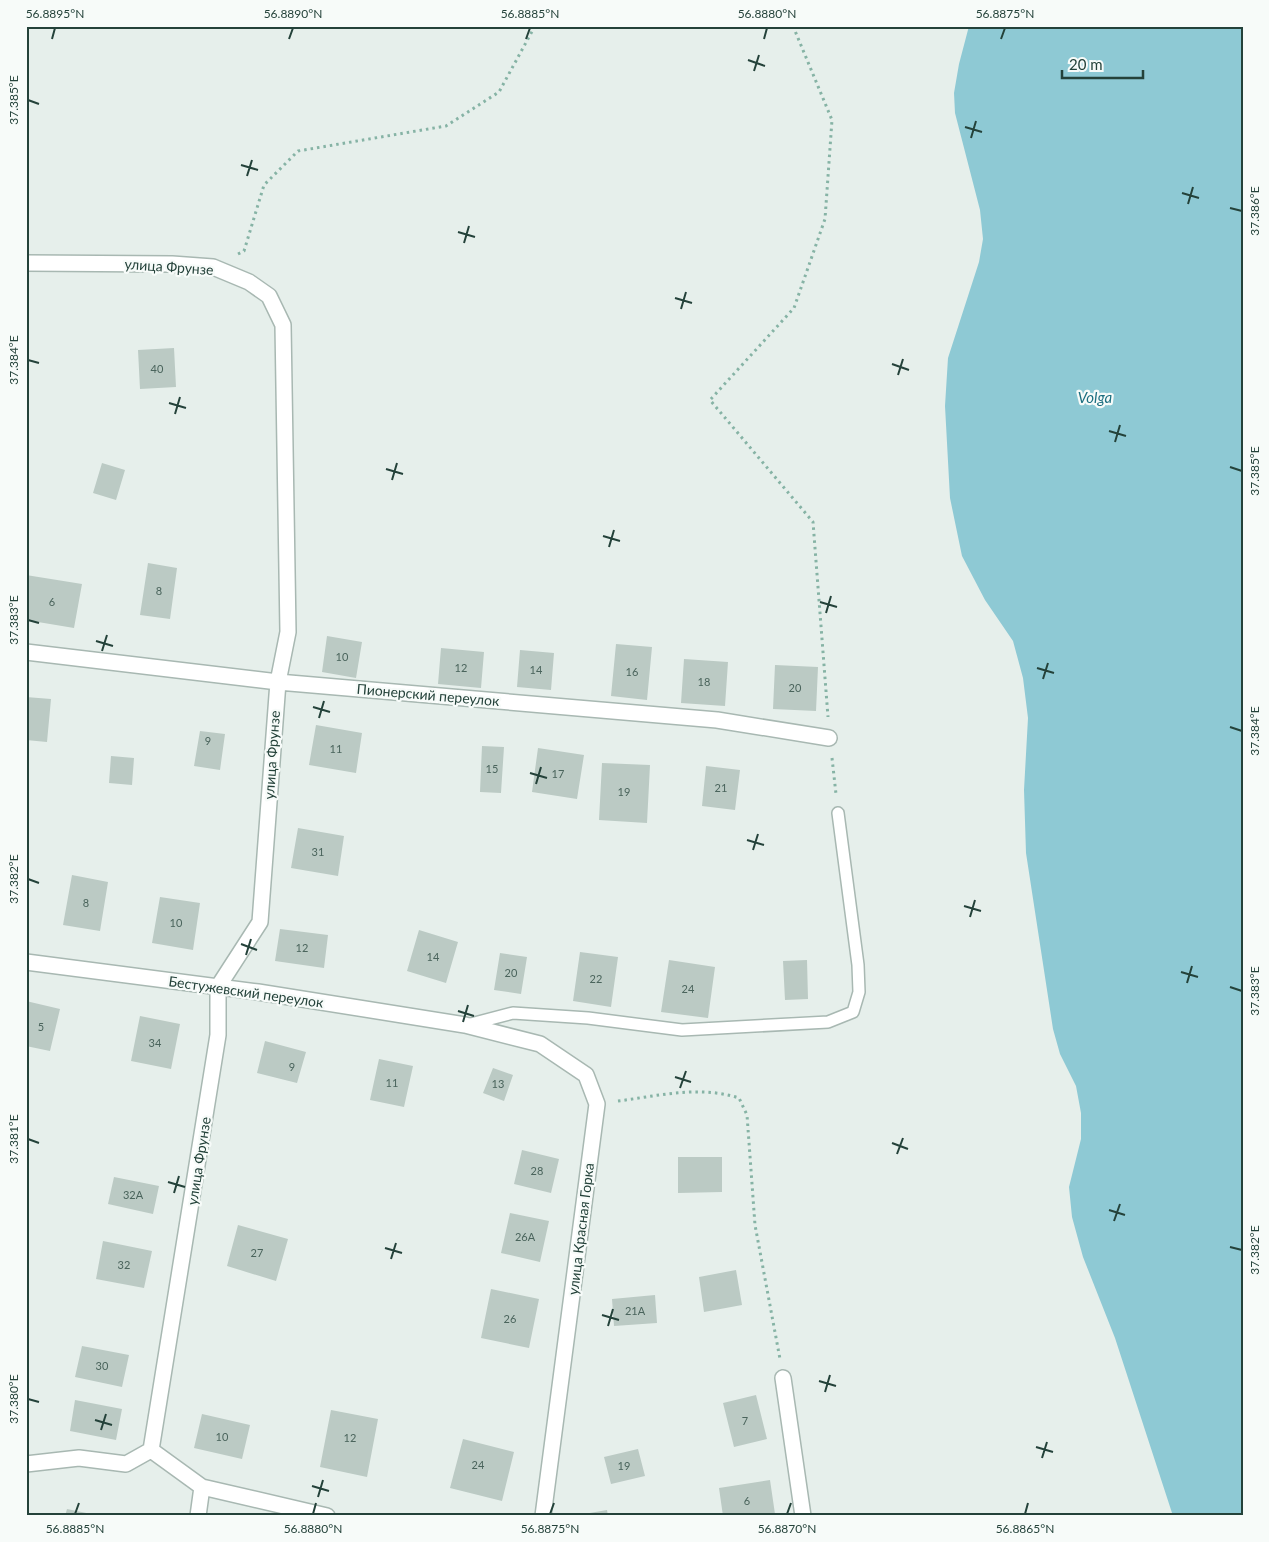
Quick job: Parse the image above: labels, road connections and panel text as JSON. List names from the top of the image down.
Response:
{
  "streets": {
    "street": [
      "улица Фрунзе",
      "Пионерский переулок",
      "Бестужевский переулок",
      "улица Красная Горка"
    ]
  },
  "crossings": [
    ["улица Фрунзе", "Пионерский переулок"],
    ["улица Фрунзе", "Бестужевский переулок"],
    ["Бестужевский переулок", "улица Красная Горка"]
  ],
  "water": ["Volga"],
  "house_numbers": [
    "40",
    "8",
    "6",
    "10",
    "12",
    "14",
    "16",
    "18",
    "20",
    "9",
    "11",
    "15",
    "17",
    "21",
    "19",
    "31",
    "8",
    "10",
    "12",
    "14",
    "20",
    "22",
    "24",
    "5",
    "34",
    "9",
    "11",
    "13",
    "28",
    "32А",
    "26А",
    "27",
    "32",
    "21А",
    "26",
    "30",
    "7",
    "10",
    "12",
    "24",
    "19",
    "6"
  ],
  "scale_bar": "20 m",
  "coordinates": [
    "56.8895°N",
    "56.8890°N",
    "56.8885°N",
    "56.8880°N",
    "56.8875°N",
    "37.385°E",
    "37.386°E",
    "37.384°E",
    "37.383°E",
    "37.382°E",
    "37.381°E",
    "37.380°E",
    "56.8870°N",
    "56.8865°N"
  ]
}
